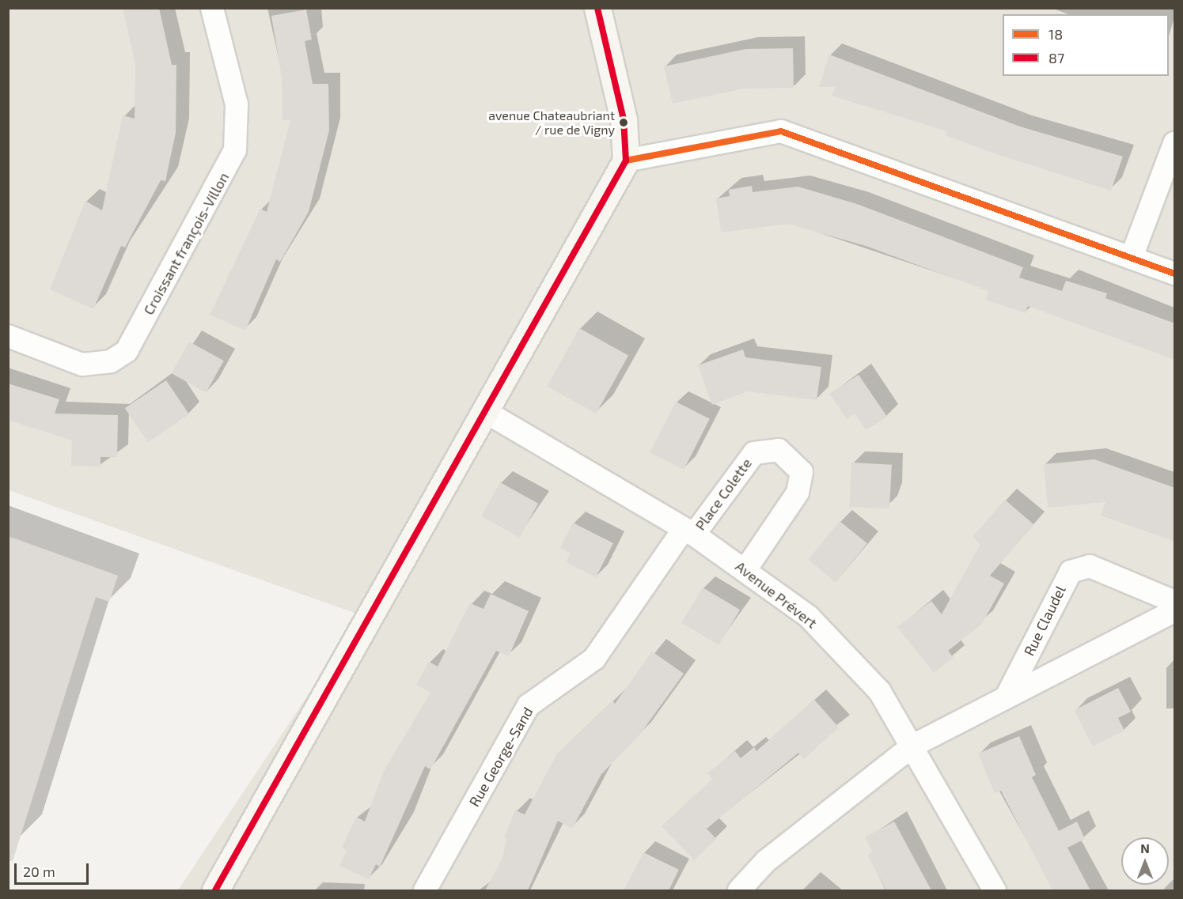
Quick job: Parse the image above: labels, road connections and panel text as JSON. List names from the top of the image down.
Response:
{
  "streets": {
    "street": [
      "Croissant françois-Villon",
      "Place Colette",
      "Avenue Prévert",
      "Rue Claudel",
      "Rue George-Sand"
    ]
  },
  "crossings": [
    ["Place Colette", "Avenue Prévert"],
    ["Place Colette", "Rue George-Sand"],
    ["Avenue Prévert", "Rue Claudel"],
    ["Avenue Prévert", "Rue George-Sand"]
  ],
  "places": ["avenue Chateaubriant / rue de Vigny"],
  "lines": ["transit line 87", "transit line 18"],
  "legend": ["18", "87"],
  "scale_bar": "20 m",
  "north": "top"
}
